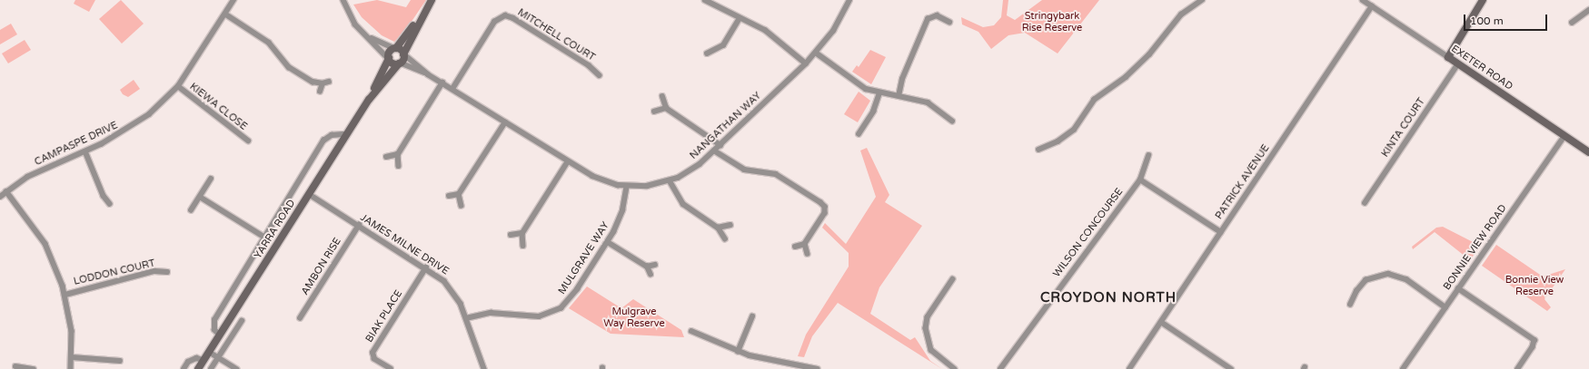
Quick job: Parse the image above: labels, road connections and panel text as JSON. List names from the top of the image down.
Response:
{
  "streets": {
    "main road": ["EXETER ROAD", "YARRA ROAD"],
    "street": [
      "MITCHELL COURT",
      "KIEWA CLOSE",
      "NANGATHAN WAY",
      "KINTA COURT",
      "CAMPASPE DRIVE",
      "PATRICK AVENUE",
      "WILSON CONCOURSE",
      "JAMES MILNE DRIVE",
      "BONNIE VIEW ROAD",
      "MULGRAVE WAY",
      "AMBON RISE",
      "LODDON COURT",
      "BIAK PLACE"
    ]
  },
  "crossings": [
    ["MITCHELL COURT", "NANGATHAN WAY"],
    ["EXETER ROAD", "KINTA COURT"],
    ["EXETER ROAD", "PATRICK AVENUE"],
    ["EXETER ROAD", "BONNIE VIEW ROAD"],
    ["KIEWA CLOSE", "CAMPASPE DRIVE"],
    ["NANGATHAN WAY", "YARRA ROAD"],
    ["NANGATHAN WAY", "MULGRAVE WAY"],
    ["YARRA ROAD", "JAMES MILNE DRIVE"],
    ["JAMES MILNE DRIVE", "MULGRAVE WAY"],
    ["JAMES MILNE DRIVE", "AMBON RISE"],
    ["JAMES MILNE DRIVE", "BIAK PLACE"]
  ],
  "districts": ["CROYDON NORTH"],
  "parks": ["Stringybark Rise Reserve", "Bonnie View Reserve", "Mulgrave Way Reserve"],
  "scale_bar": "100 m"
}
